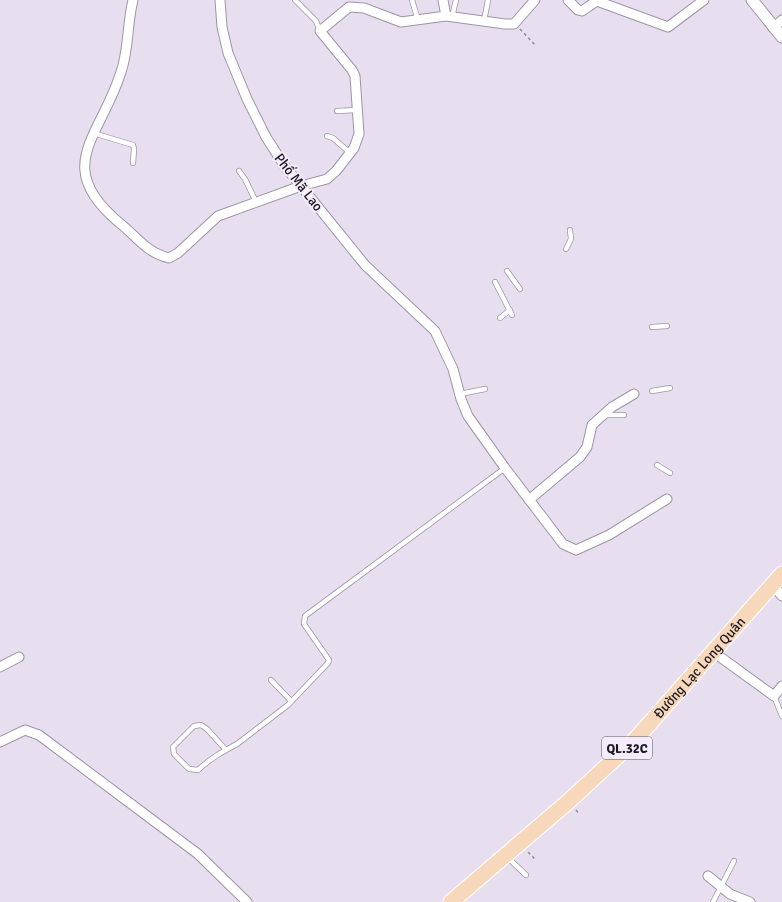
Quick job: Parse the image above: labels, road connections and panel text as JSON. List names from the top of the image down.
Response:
{
  "streets": {
    "highway": ["Đường Lạc Long Quân", "QL.32C"],
    "street": ["Phố Mã Lao"]
  }
}
